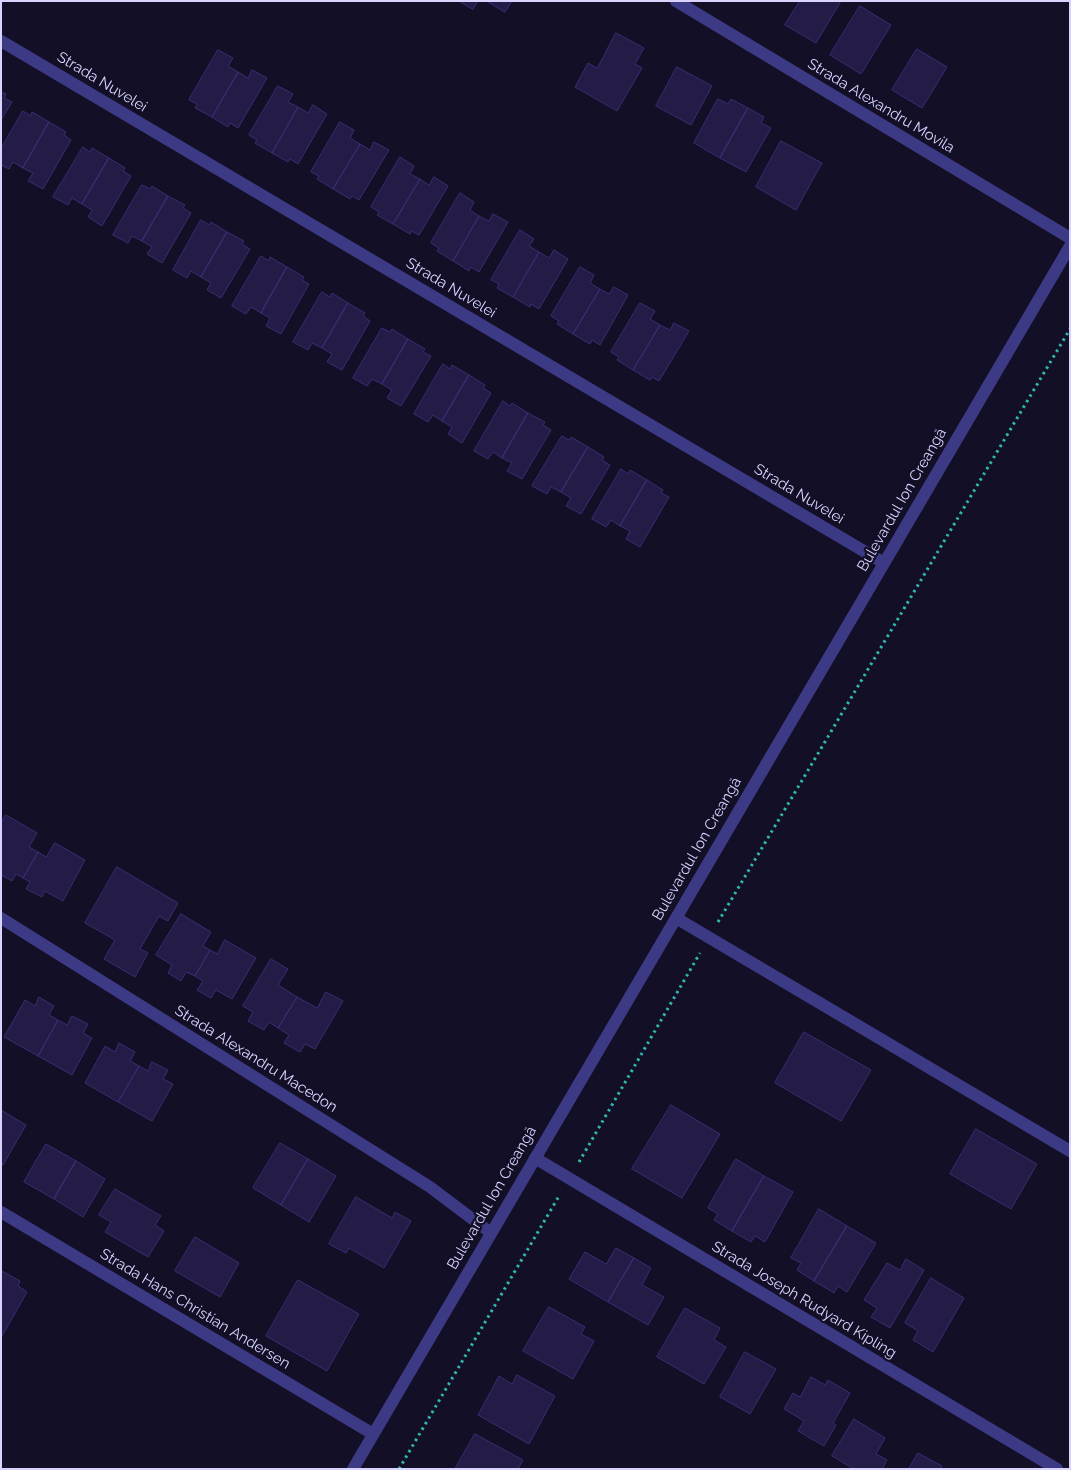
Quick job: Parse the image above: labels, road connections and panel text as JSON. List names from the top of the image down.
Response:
{
  "streets": {
    "street": [
      "Strada Nuvelei",
      "Strada Alexandru Movila",
      "Bulevardul Ion Creangă",
      "Strada Alexandru Macedon",
      "Strada Joseph Rudyard Kipling",
      "Strada Hans Christian Andersen"
    ]
  },
  "crossings": [
    ["Strada Nuvelei", "Bulevardul Ion Creangă"],
    ["Bulevardul Ion Creangă", "Strada Alexandru Macedon"],
    ["Bulevardul Ion Creangă", "Strada Joseph Rudyard Kipling"],
    ["Bulevardul Ion Creangă", "Strada Hans Christian Andersen"]
  ]
}
